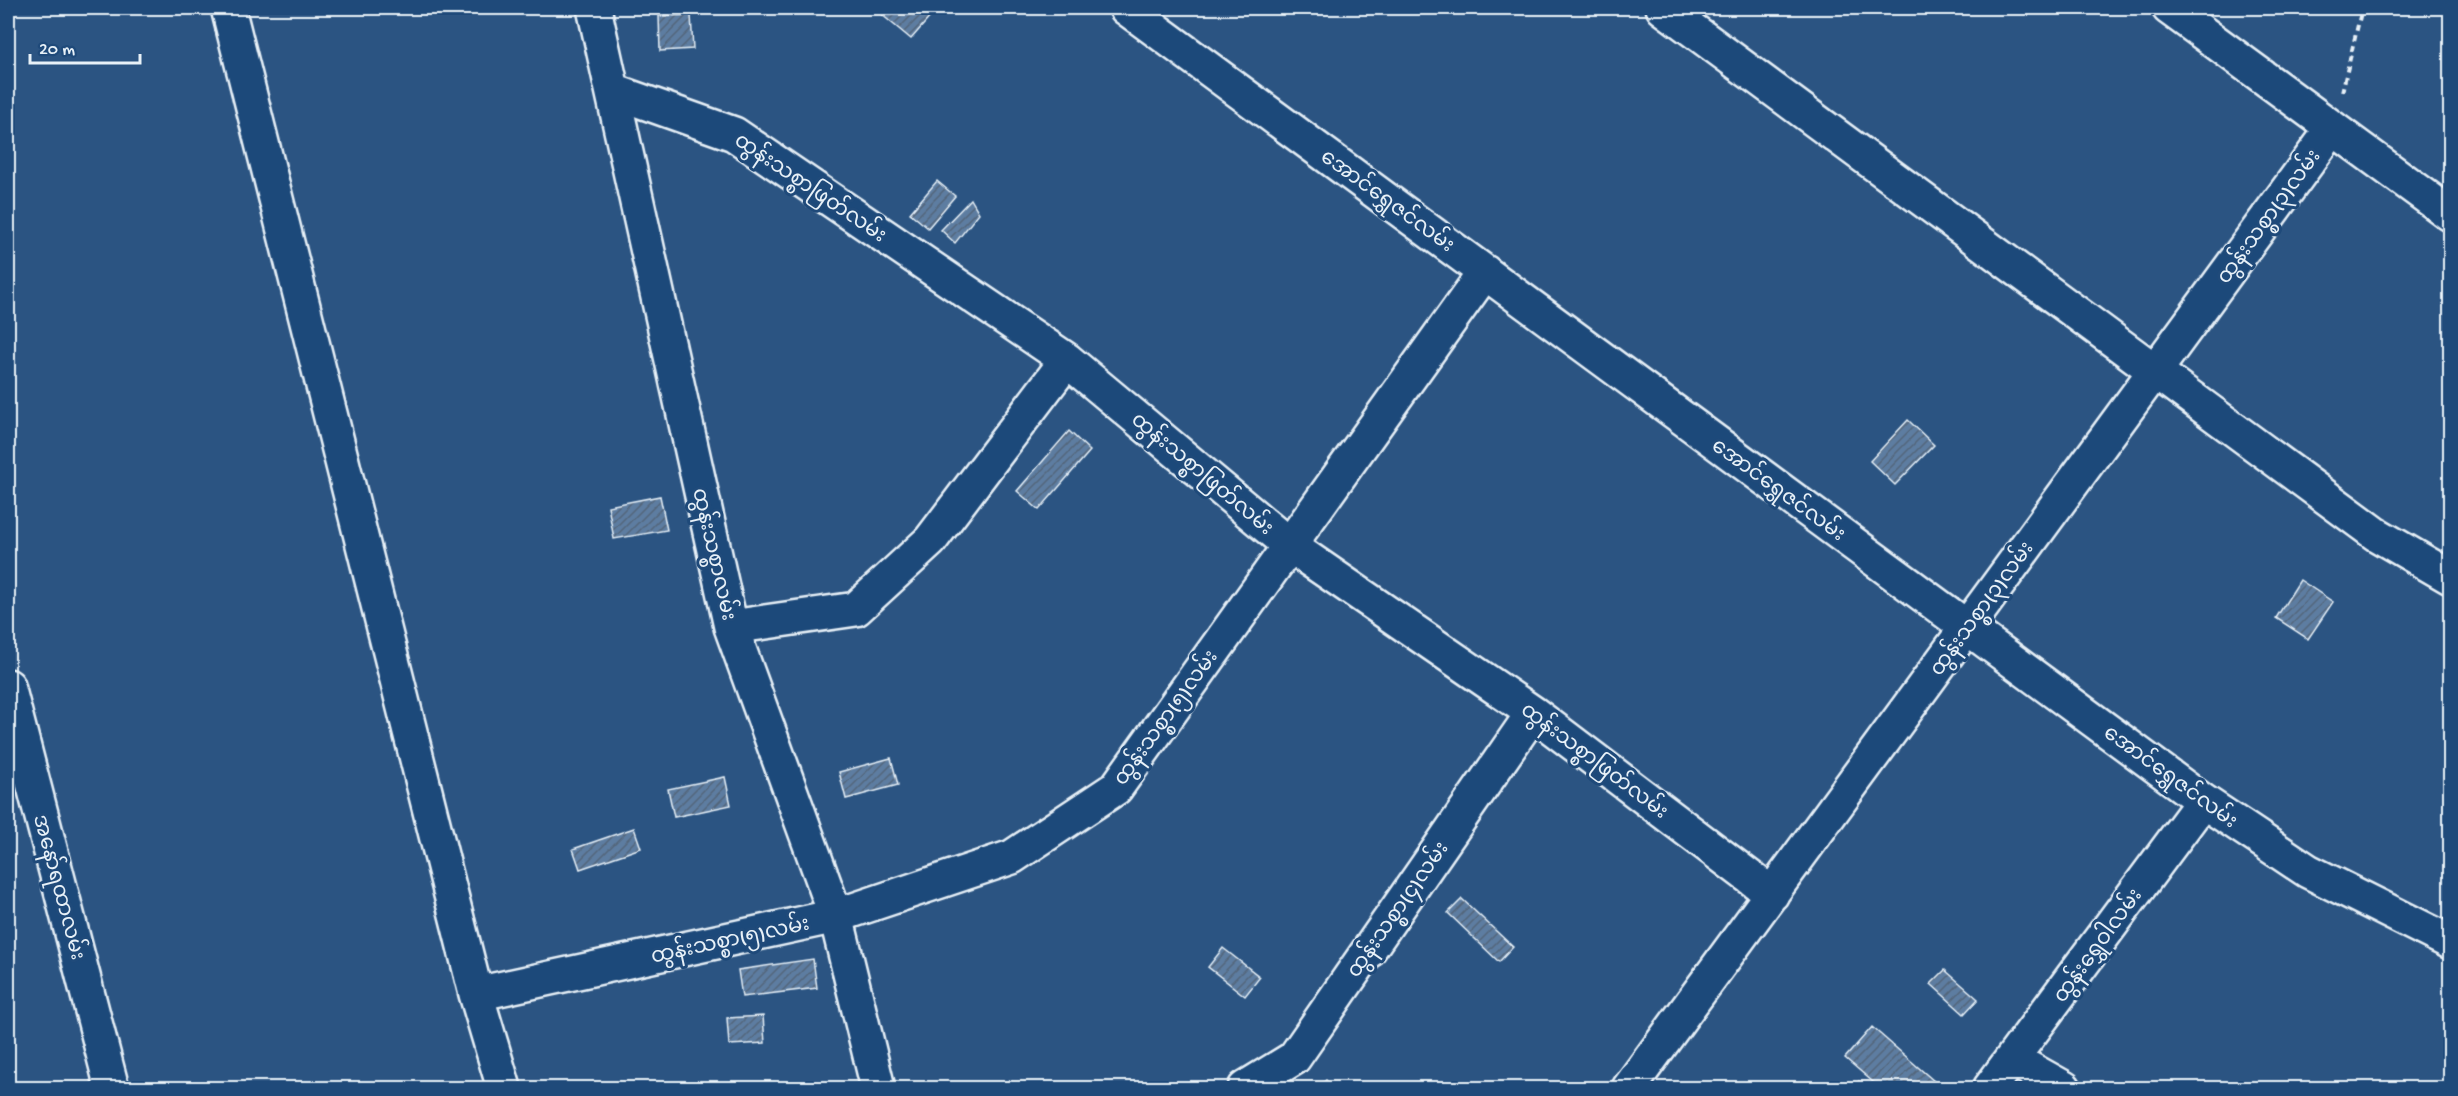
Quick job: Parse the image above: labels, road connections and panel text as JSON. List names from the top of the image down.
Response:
{
  "streets": {
    "street": [
      "ထွန်းသစ္စာဖြတ်လမ်း",
      "အောင်ရွှေဇင်လမ်း",
      "ထွန်းသစ္စာ(၃)လမ်း",
      "ထွန်းသစ္စာလမ်း",
      "ထွန်းသစ္စာ(၅)လမ်း",
      "အနော်ရထာလမ်း",
      "ထွန်းသစ္စာ(၄)လမ်း",
      "ထွန်းရွှေဝါလမ်း"
    ]
  },
  "crossings": [
    ["ထွန်းသစ္စာဖြတ်လမ်း", "ထွန်းသစ္စာ(၃)လမ်း"],
    ["ထွန်းသစ္စာဖြတ်လမ်း", "ထွန်းသစ္စာလမ်း"],
    ["ထွန်းသစ္စာဖြတ်လမ်း", "ထွန်းသစ္စာ(၅)လမ်း"],
    ["ထွန်းသစ္စာဖြတ်လမ်း", "ထွန်းသစ္စာ(၄)လမ်း"],
    ["အောင်ရွှေဇင်လမ်း", "ထွန်းသစ္စာ(၃)လမ်း"],
    ["အောင်ရွှေဇင်လမ်း", "ထွန်းသစ္စာ(၅)လမ်း"],
    ["အောင်ရွှေဇင်လမ်း", "ထွန်းရွှေဝါလမ်း"],
    ["ထွန်းသစ္စာလမ်း", "ထွန်းသစ္စာ(၅)လမ်း"]
  ],
  "scale_bar": "20 m"
}
